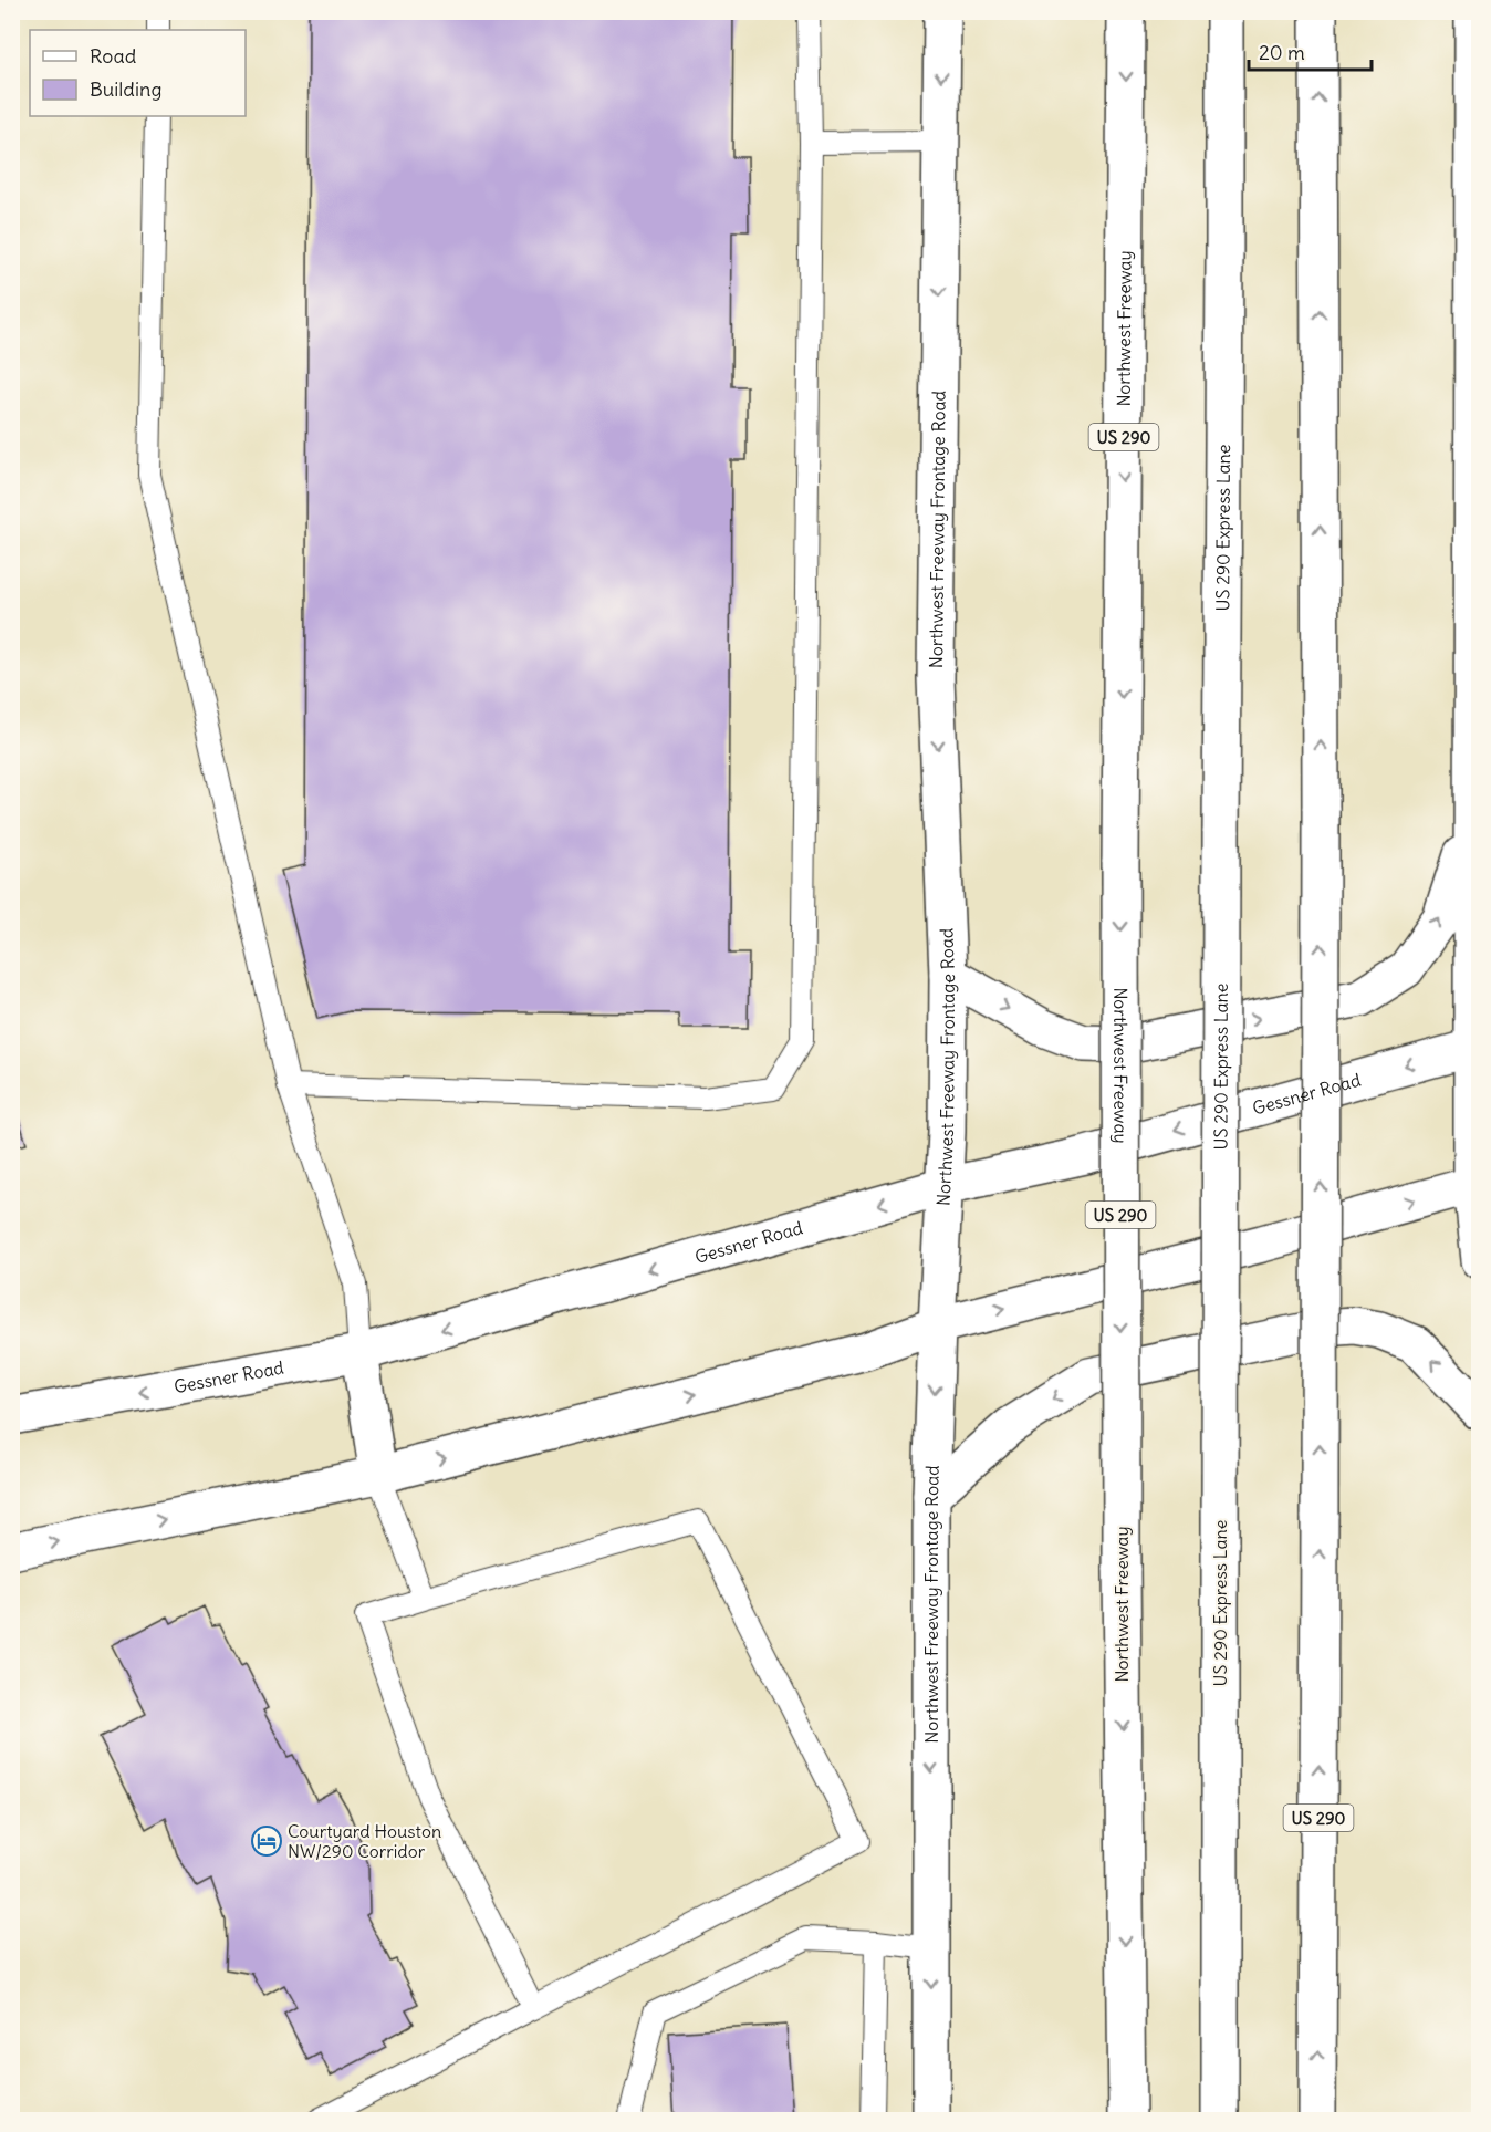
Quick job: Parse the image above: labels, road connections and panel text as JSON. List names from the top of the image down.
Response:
{
  "streets": {
    "main road": [
      "Northwest Freeway",
      "US 290",
      "US 290 Express Lane",
      "Northwest Freeway Frontage Road",
      "Gessner Road"
    ]
  },
  "crossings": [
    ["Northwest Freeway Frontage Road", "Gessner Road"]
  ],
  "one_way": ["Northwest Freeway Frontage Road"],
  "places": {
    "hotel": ["Courtyard Houston NW/290 Corridor"]
  },
  "legend": ["Road", "Building"],
  "scale_bar": "20 m"
}
